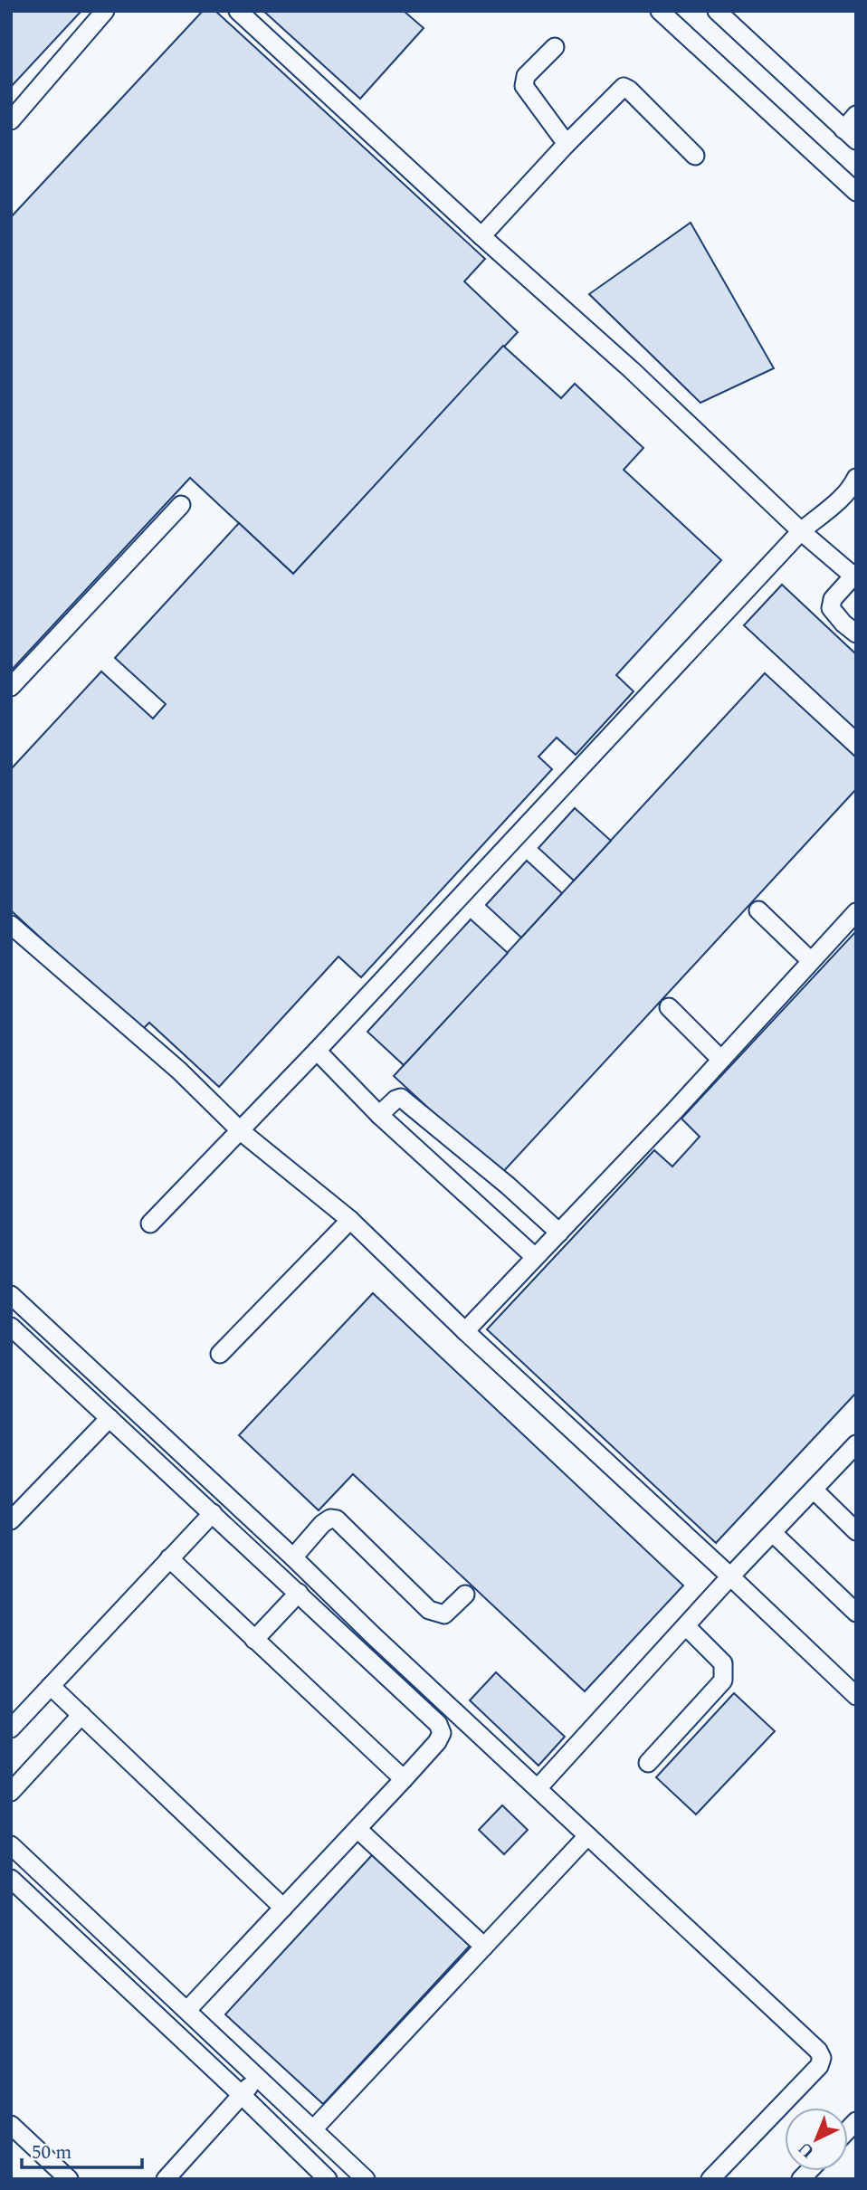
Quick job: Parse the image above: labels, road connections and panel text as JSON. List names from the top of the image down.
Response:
{
  "scale_bar": "50 m",
  "north": "bottom left"
}
